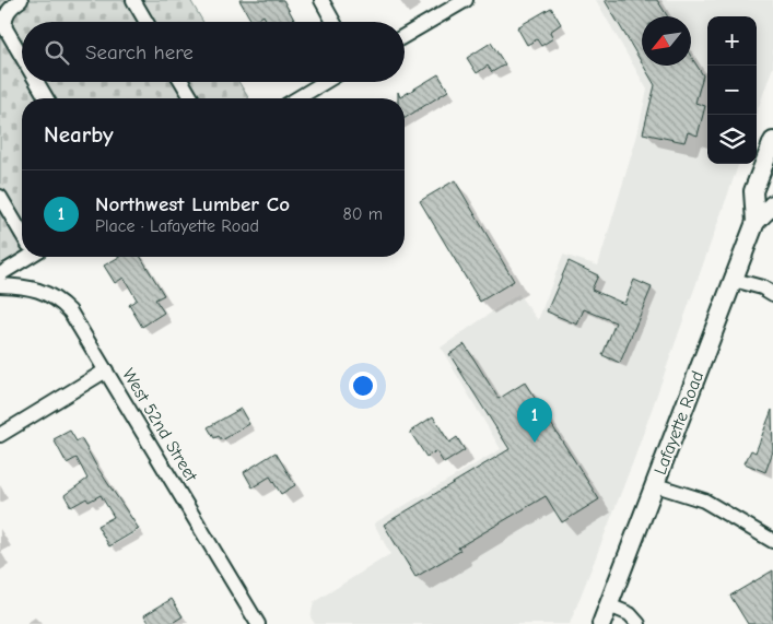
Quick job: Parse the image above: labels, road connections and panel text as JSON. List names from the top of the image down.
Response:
{
  "streets": {
    "main road": ["Lafayette Road"],
    "street": ["West 52nd Street"]
  },
  "north": "bottom left",
  "page": {
    "map_buttons": ["+", "−"],
    "search": "Search here",
    "heading": "Nearby",
    "list": [
      {
        "mark": "1",
        "name": "Northwest Lumber Co",
        "note": "Place · Lafayette Road",
        "value": "80 m"
      }
    ],
    "pins": "1"
  }
}
